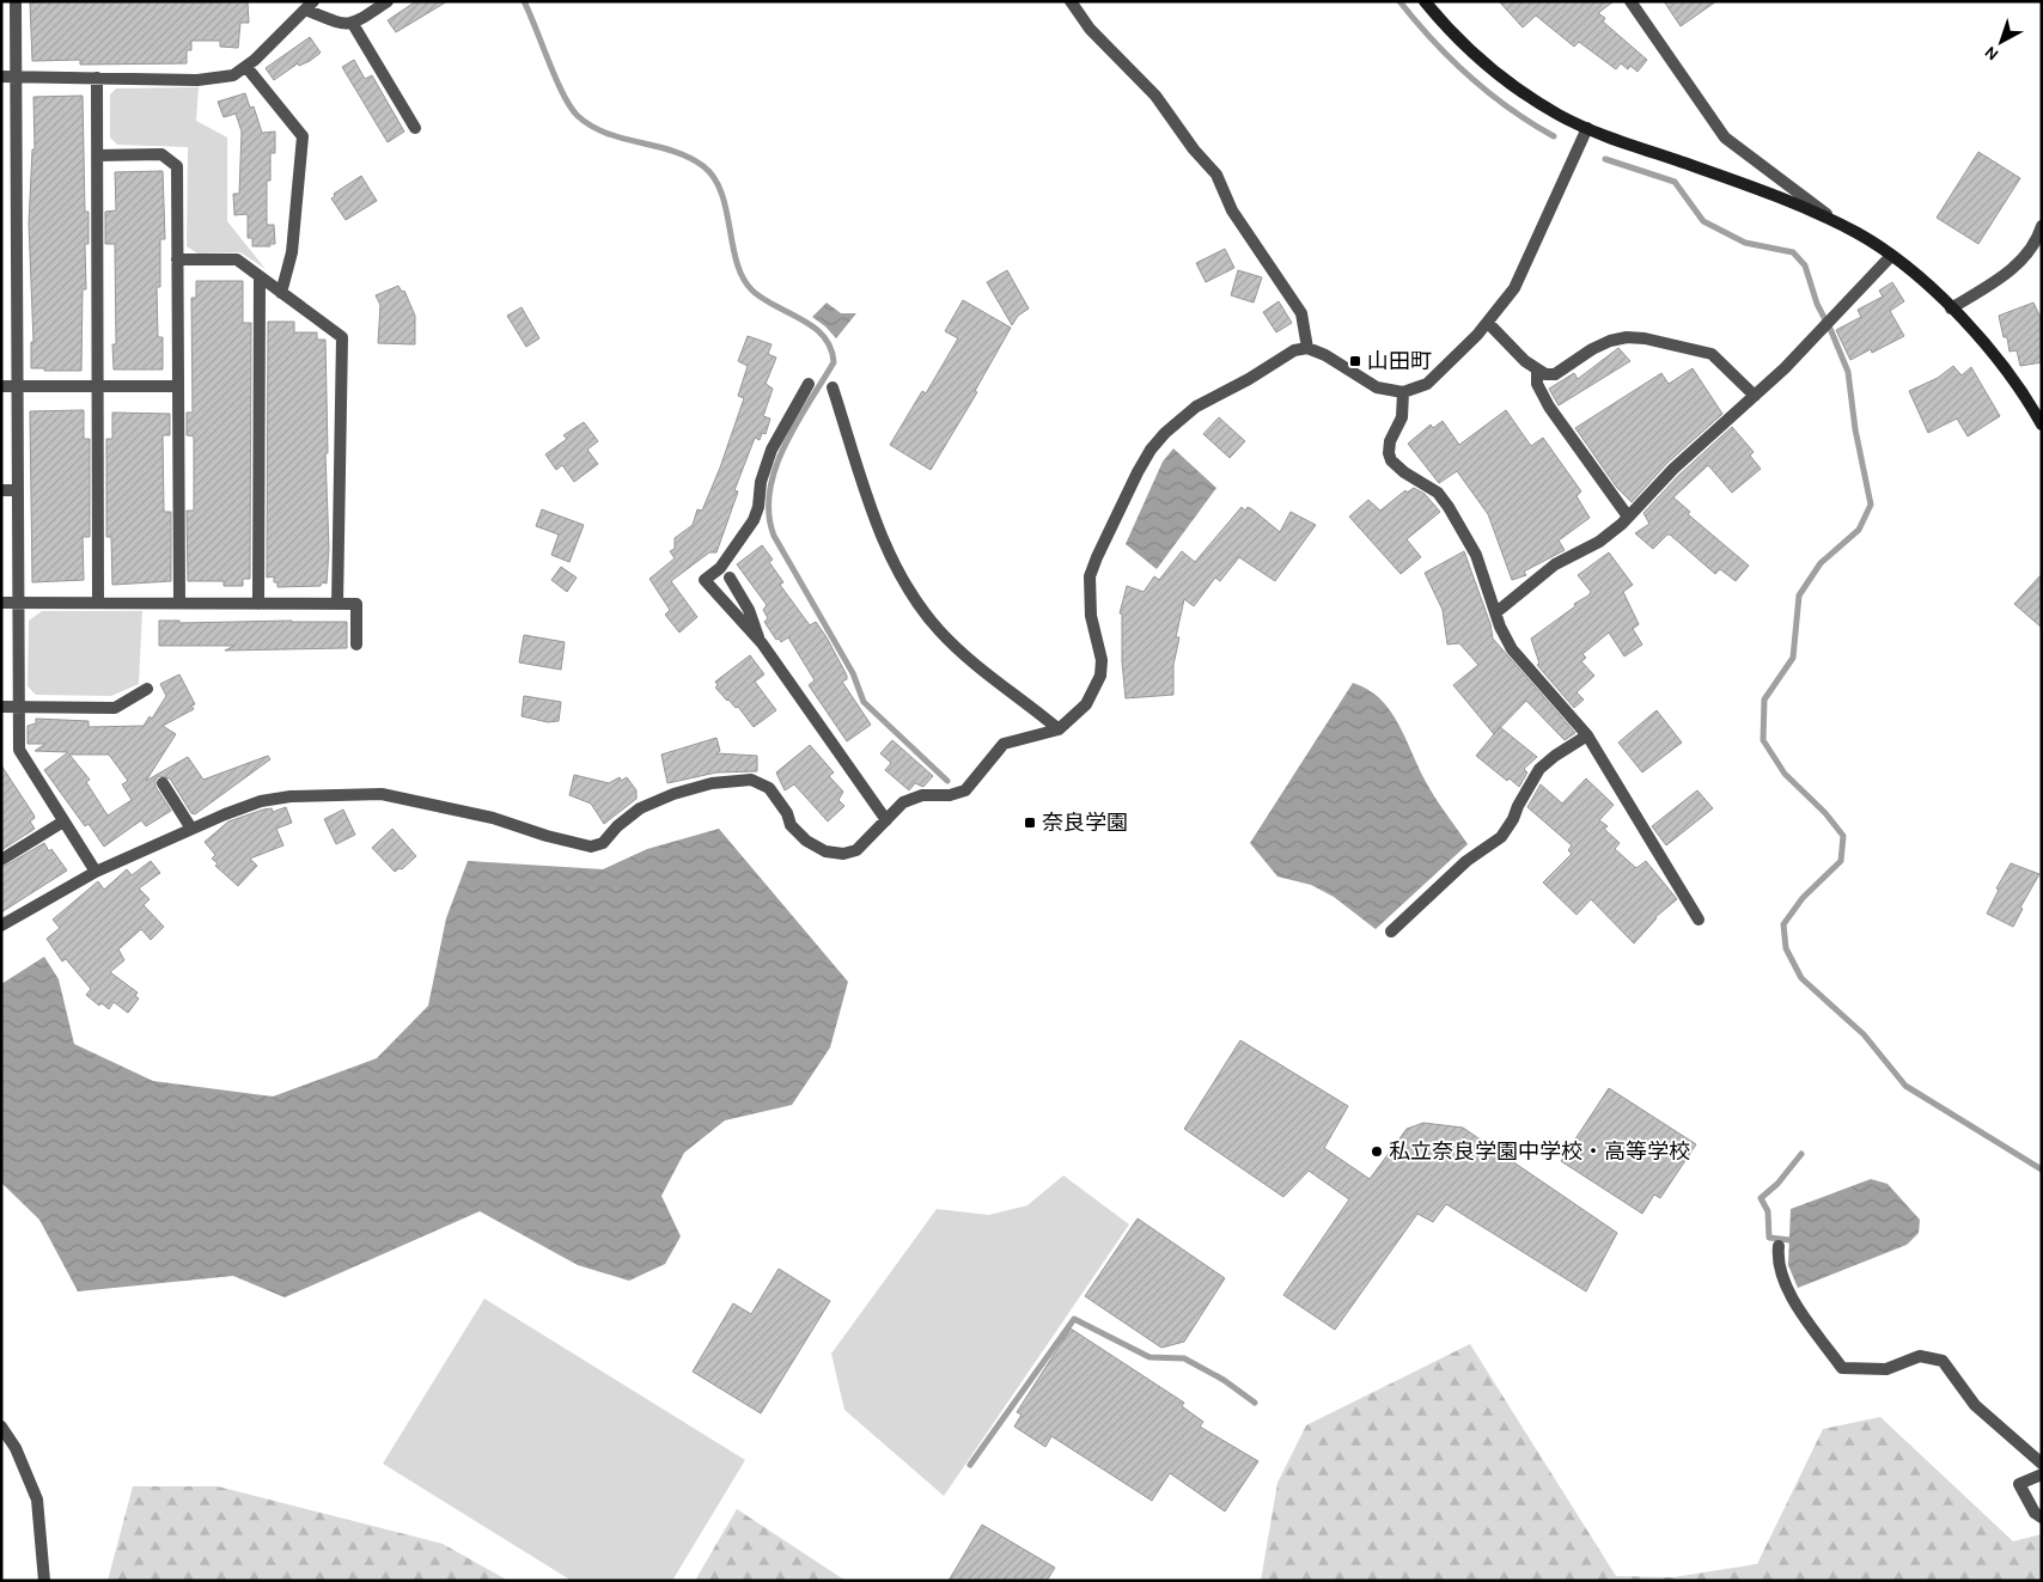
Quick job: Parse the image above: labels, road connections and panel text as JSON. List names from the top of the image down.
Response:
{
  "places": {
    "transit": ["山田町", "奈良学園"],
    "other": ["私立奈良学園中学校・高等学校"]
  },
  "north": "bottom left"
}
